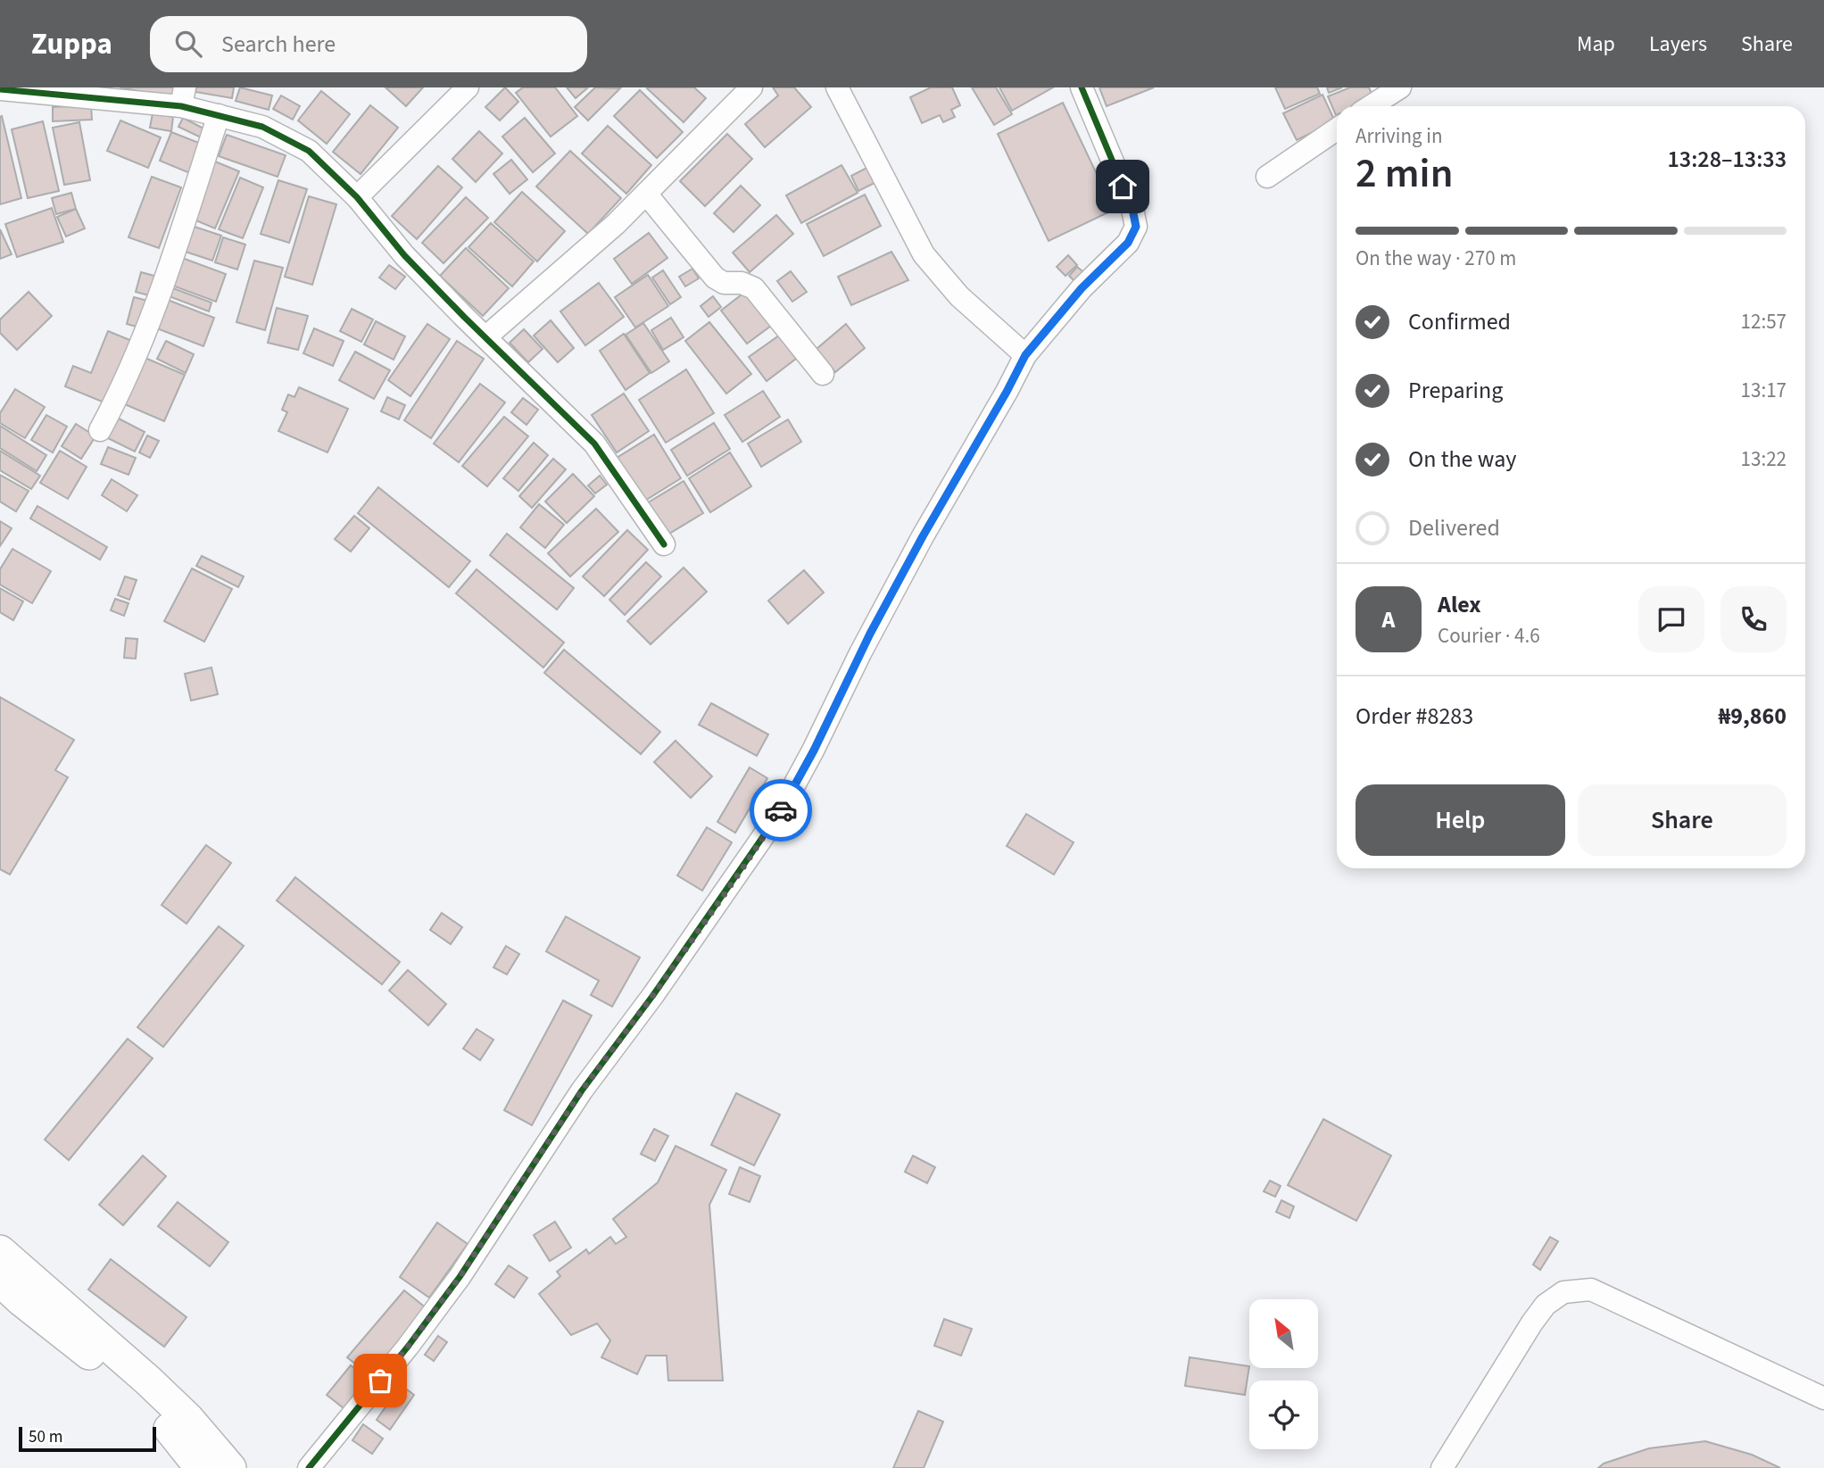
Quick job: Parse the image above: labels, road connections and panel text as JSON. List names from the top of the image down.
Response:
{
  "scale_bar": "50 m",
  "north": "top left",
  "page": {
    "header": "Zuppa",
    "search": "Search here",
    "nav": ["Map", "Layers", "Share"],
    "heading": ["2 min", "Arriving in", "13:28–13:33"],
    "panel": [
      "Alex",
      "Courier · 4.6",
      "Order #8283",
      "₦9,860"
    ],
    "bar": "On the way · 270 m",
    "list": [
      ["Confirmed", "12:57"],
      ["Preparing", "13:17"],
      ["On the way", "13:22"],
      "Delivered"
    ],
    "round": "A",
    "buttons": ["Help", "Share"],
    "scale": "50 m"
  }
}
